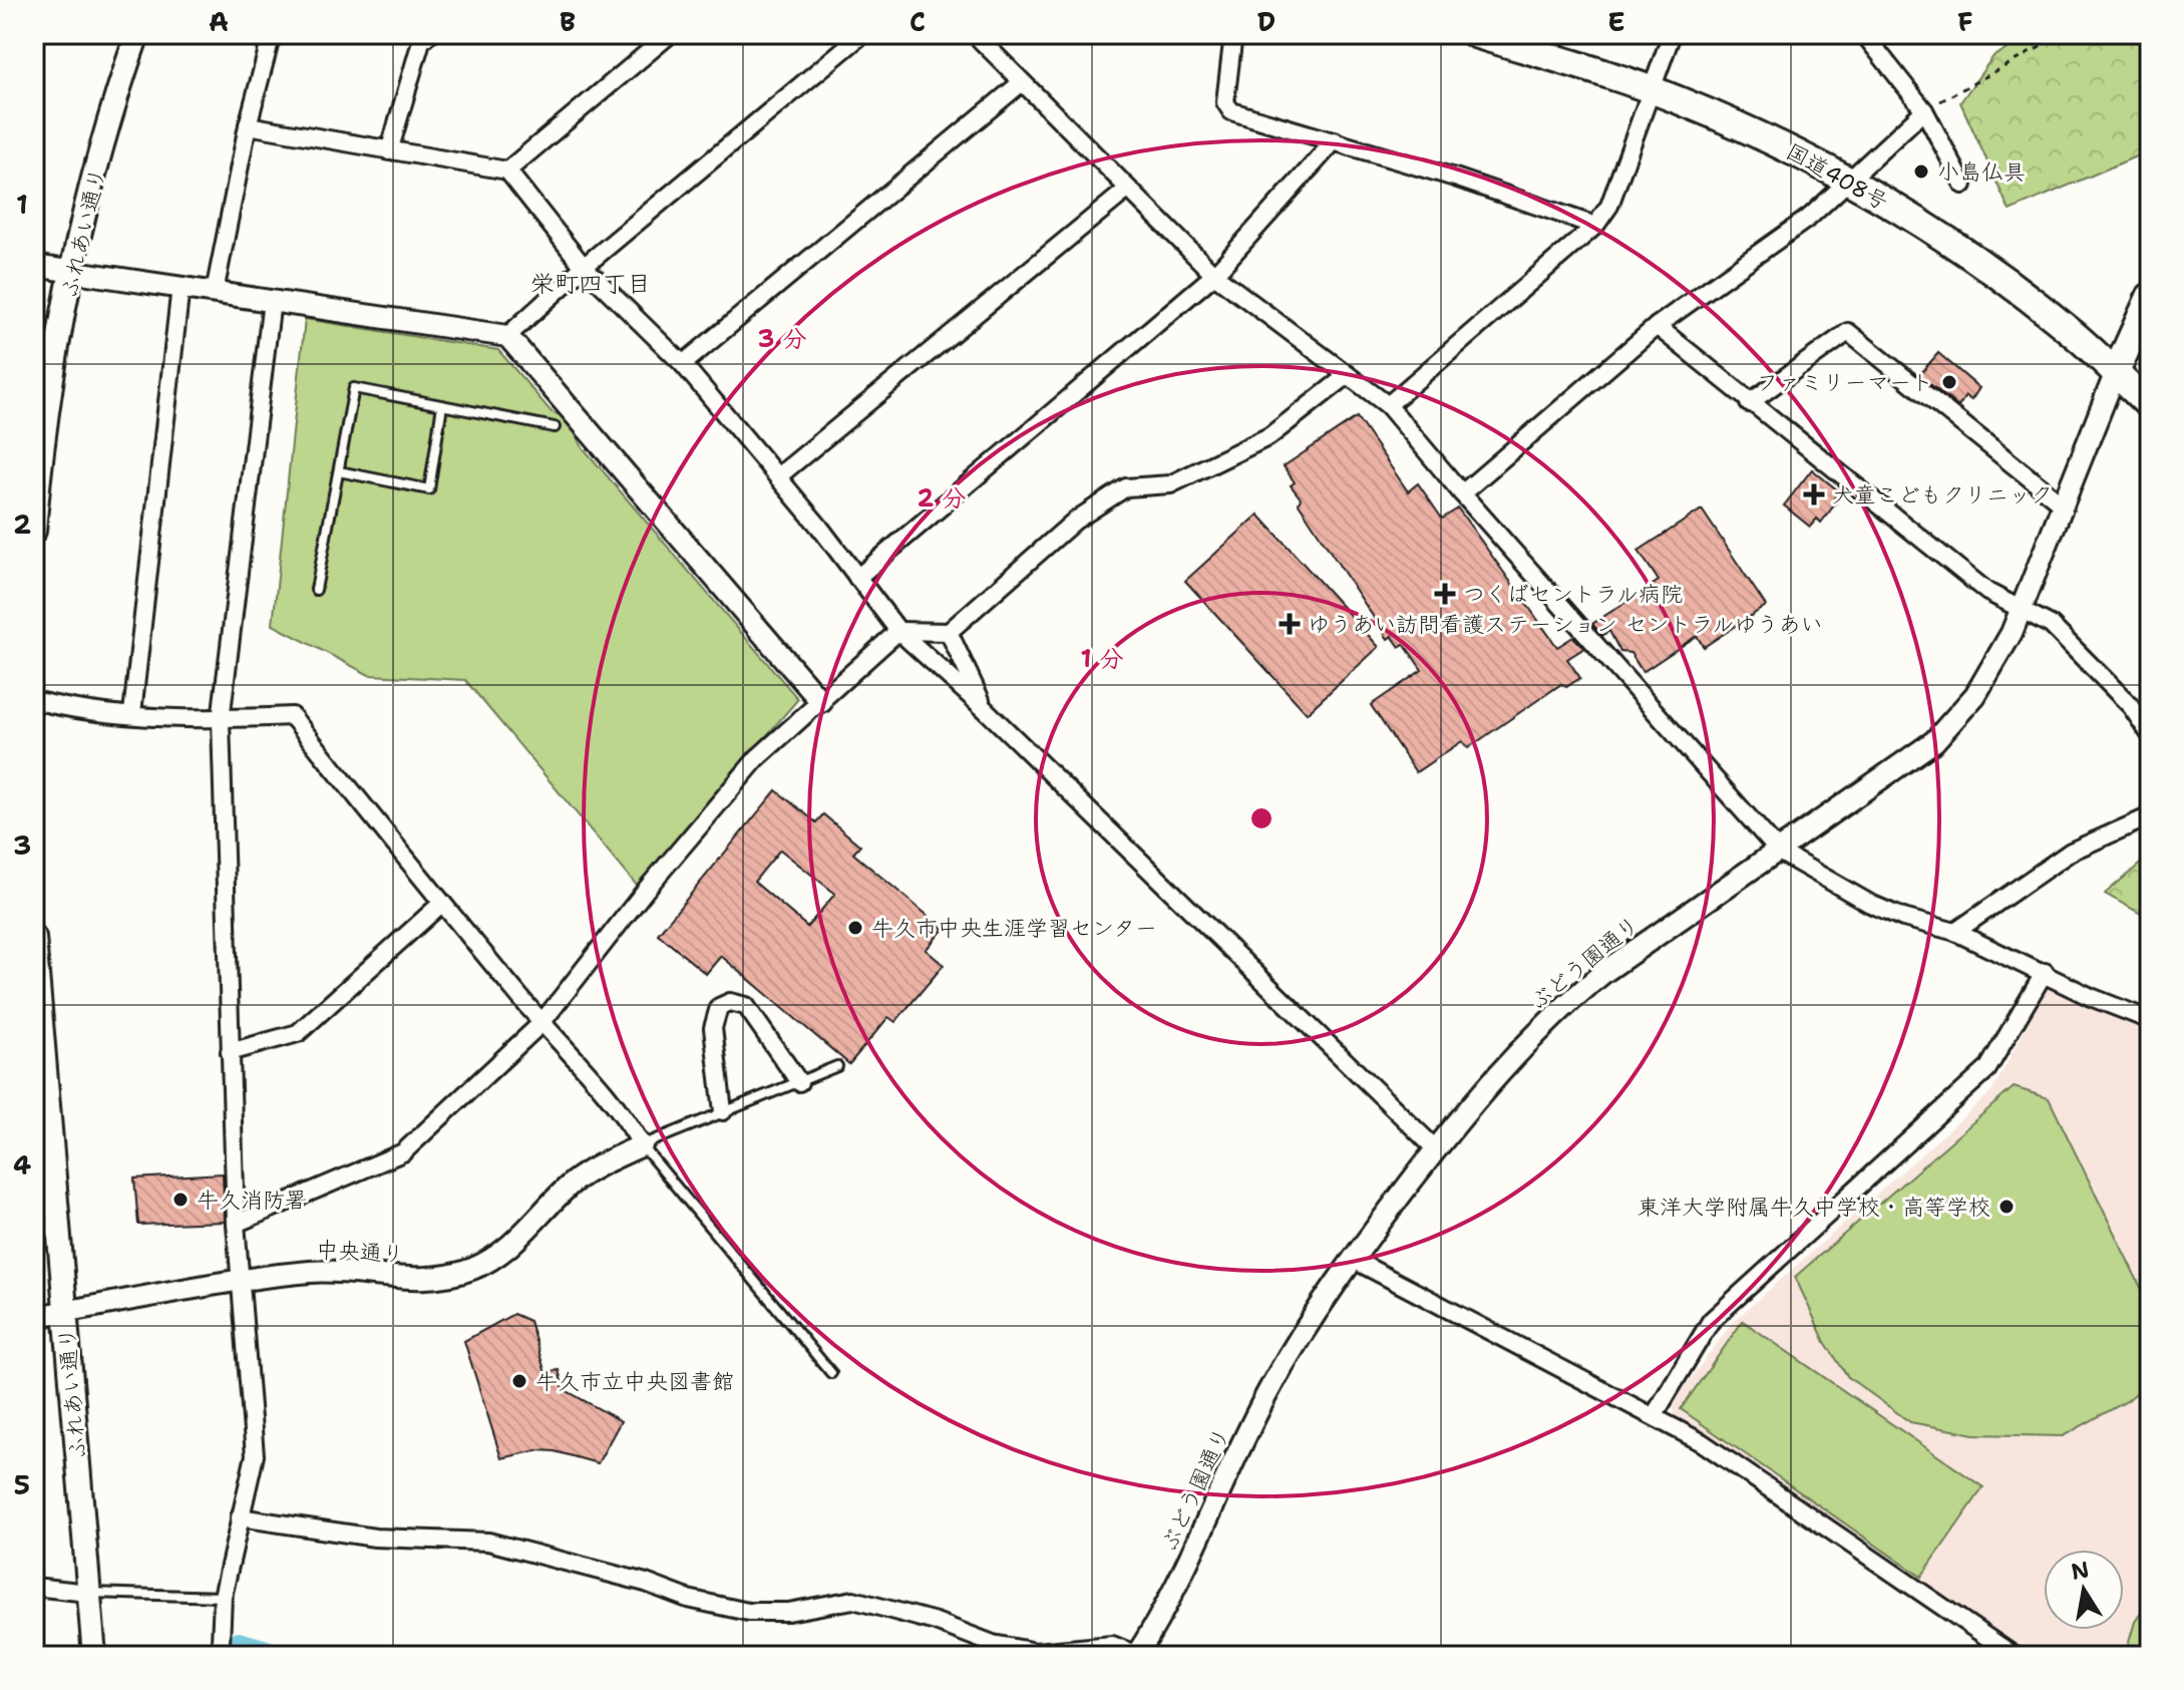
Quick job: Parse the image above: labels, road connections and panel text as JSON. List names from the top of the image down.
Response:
{
  "streets": {
    "highway": ["国道408号"],
    "main road": ["ふれあい通り"],
    "street": ["ぶどう園通り", "中央通り"]
  },
  "crossings": [
    ["国道408号", "ぶどう園通り"],
    ["ふれあい通り", "中央通り"]
  ],
  "districts": ["栄町四丁目"],
  "places": {
    "other": [
      "小島仏具",
      "ファミリーマート",
      "牛久市中央生涯学習センター",
      "牛久消防署",
      "東洋大学附属牛久中学校・高等学校",
      "牛久市立中央図書館"
    ],
    "health": ["犬童こどもクリニック", "つくばセントラル病院", "ゆうあい訪問看護ステーション セントラルゆうあい"]
  },
  "north": "top",
  "grid": {
    "columns": [
      "A",
      "B",
      "C",
      "D",
      "E",
      "F"
    ],
    "rows": [
      "1",
      "2",
      "3",
      "4",
      "5"
    ]
  },
  "rings": ["3 分", "2 分", "1 分"]
}
